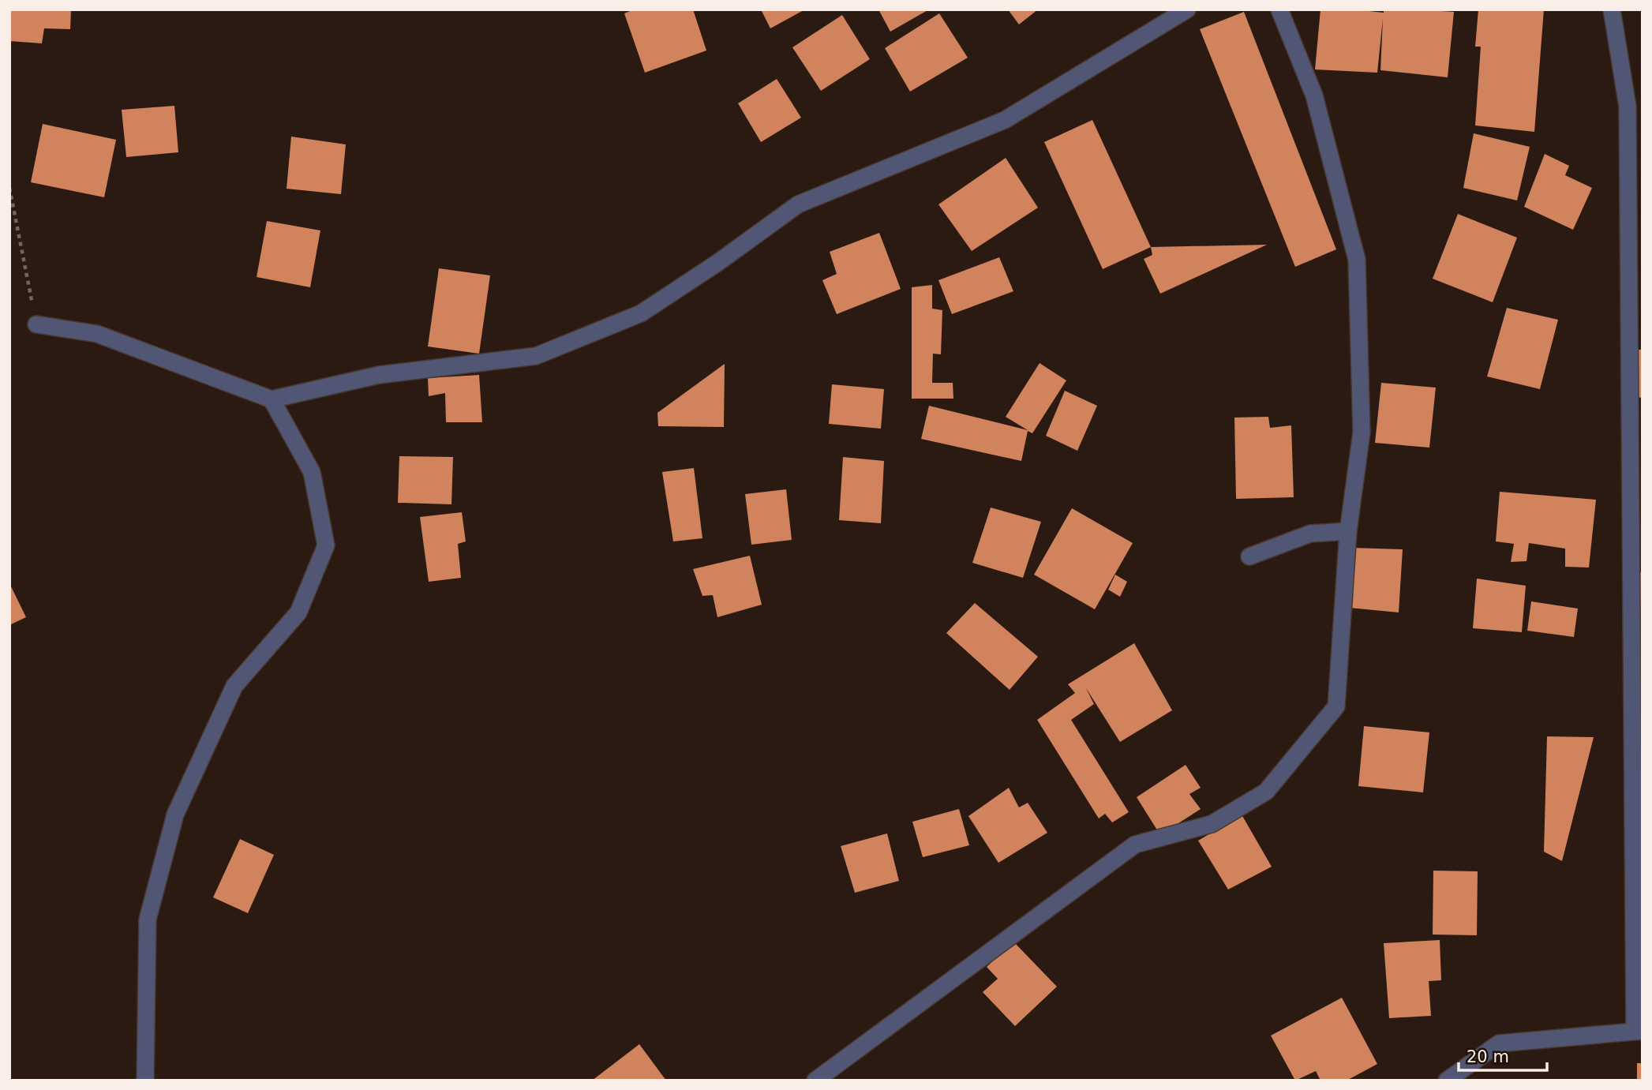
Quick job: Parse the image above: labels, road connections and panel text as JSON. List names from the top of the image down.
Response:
{
  "scale_bar": "20 m"
}
